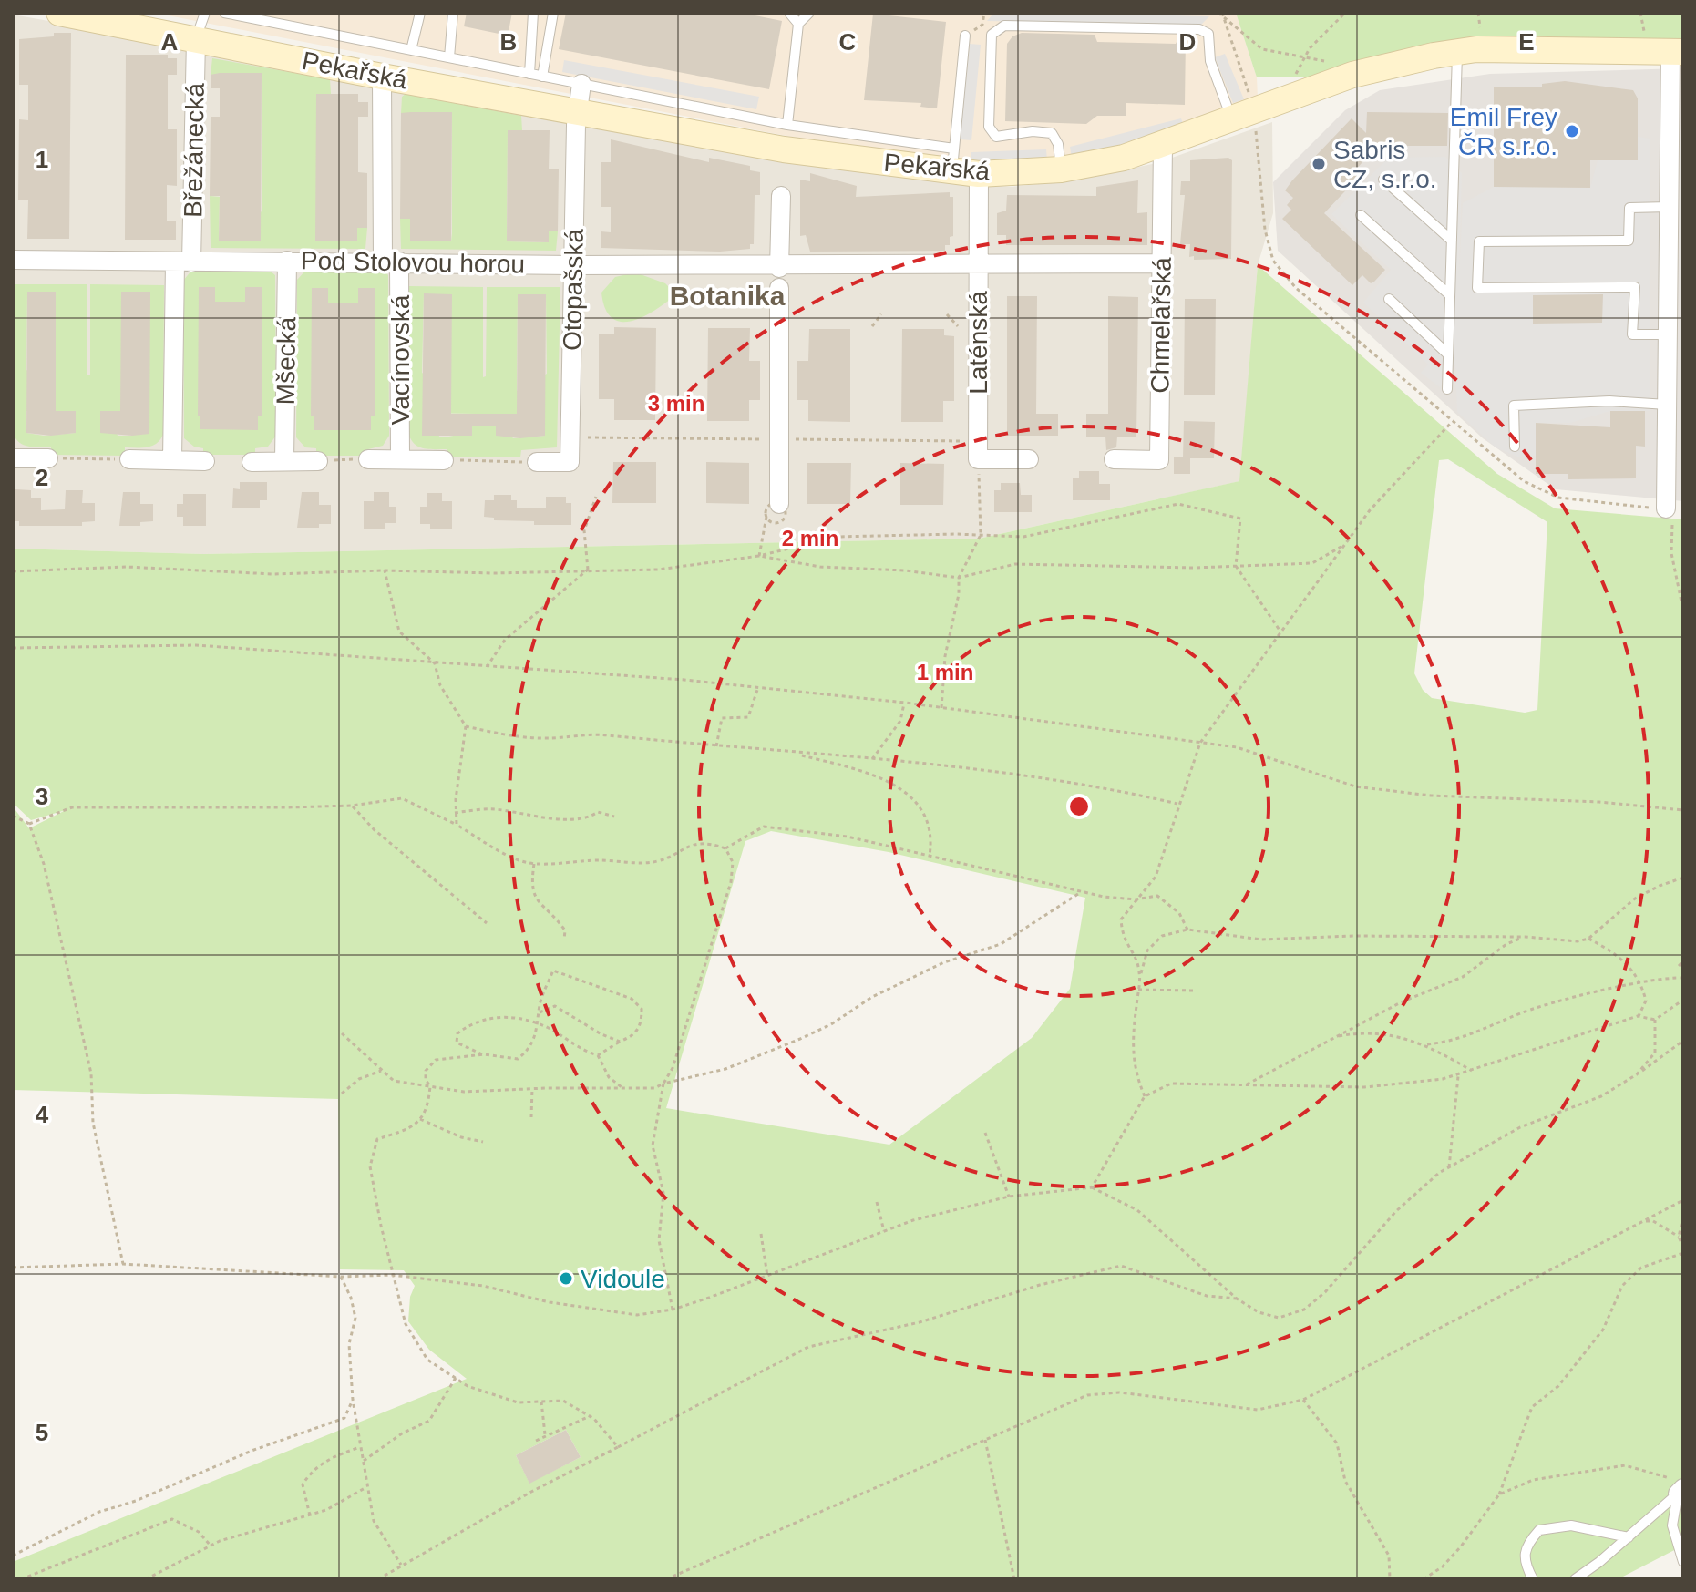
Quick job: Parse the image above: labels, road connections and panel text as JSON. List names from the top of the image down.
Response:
{
  "streets": {
    "street": [
      "Pekařská",
      "Břežánecká",
      "Pod Stolovou horou",
      "Otopašská",
      "Chmelařská",
      "Laténská",
      "Vacínovská",
      "Mšecká"
    ]
  },
  "crossings": [
    ["Pekařská", "Břežánecká"],
    ["Pekařská", "Otopašská"],
    ["Pekařská", "Chmelařská"],
    ["Pekařská", "Laténská"],
    ["Pekařská", "Vacínovská"],
    ["Břežánecká", "Pod Stolovou horou"],
    ["Pod Stolovou horou", "Otopašská"],
    ["Pod Stolovou horou", "Chmelařská"],
    ["Pod Stolovou horou", "Laténská"],
    ["Pod Stolovou horou", "Vacínovská"],
    ["Pod Stolovou horou", "Mšecká"]
  ],
  "districts": ["Botanika"],
  "places": ["Emil Frey ČR s.r.o.", "Sabris CZ, s.r.o.", "Vidoule"],
  "grid": {
    "columns": [
      "A",
      "B",
      "C",
      "D",
      "E"
    ],
    "rows": [
      "1",
      "2",
      "3",
      "4",
      "5"
    ]
  },
  "rings": ["3 min", "2 min", "1 min"]
}
